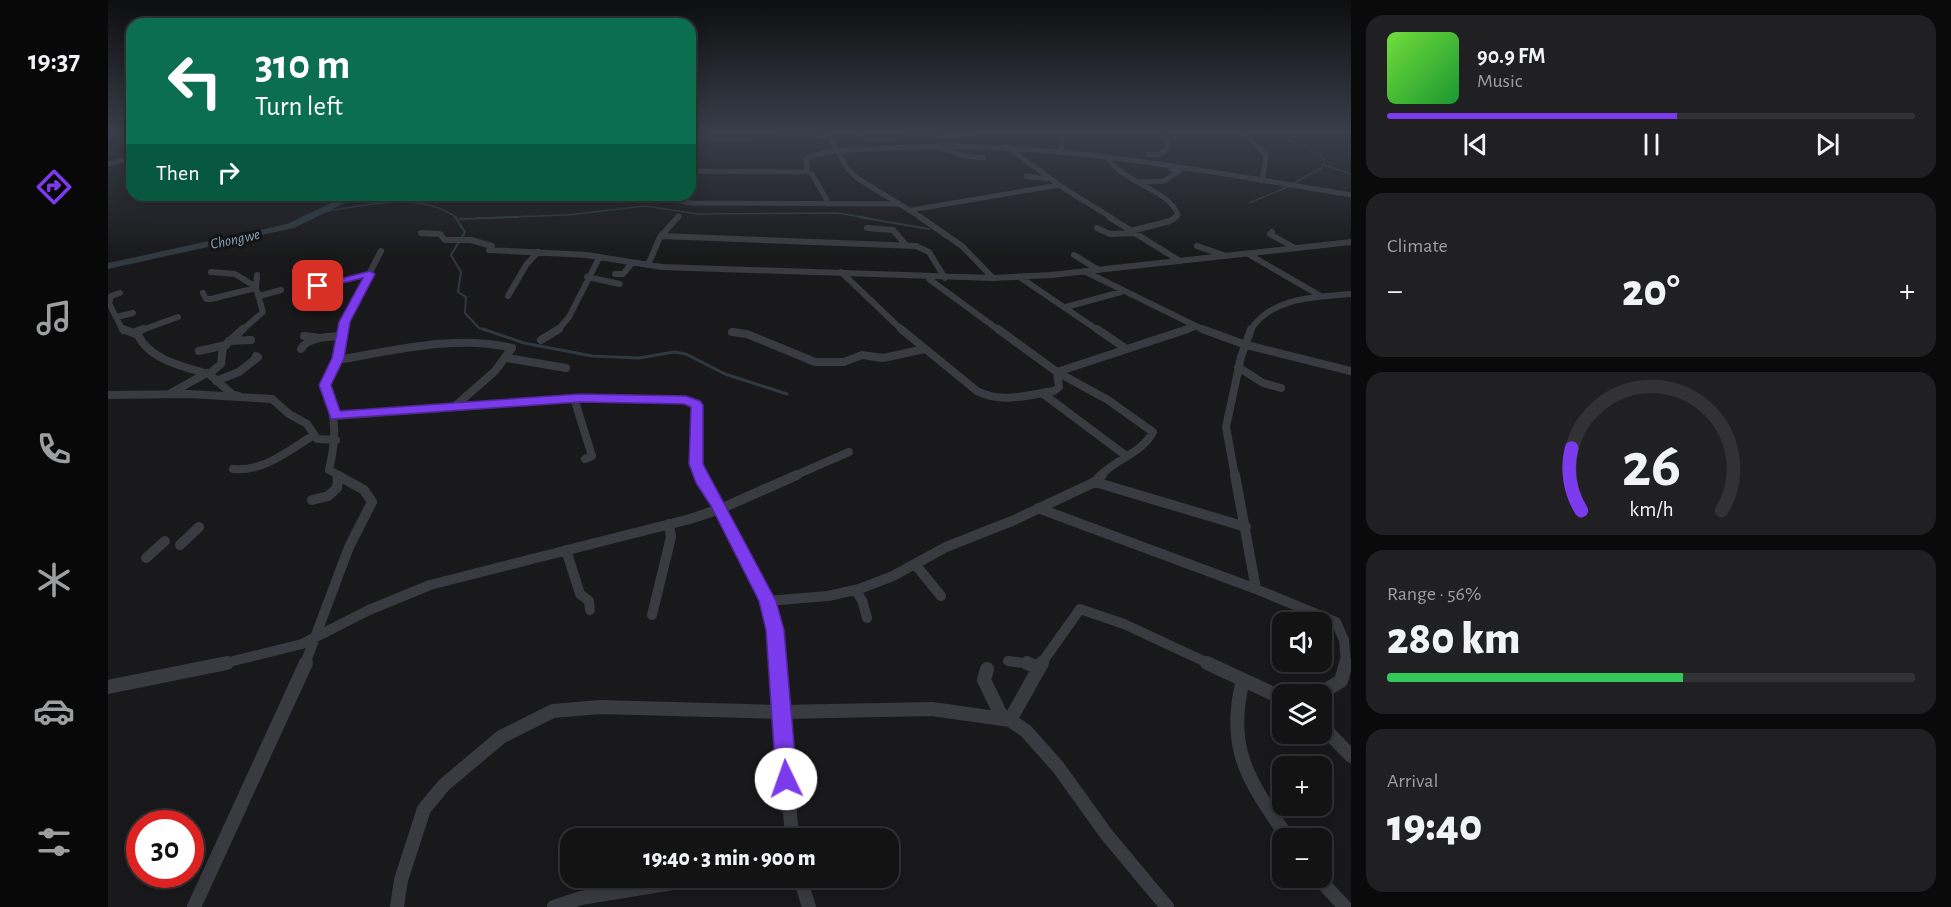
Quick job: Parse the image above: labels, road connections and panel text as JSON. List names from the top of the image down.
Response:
{
  "water": ["Chongwe"],
  "page": {
    "tabs": "19:37",
    "turn": ["310 m", "Turn left"],
    "song": ["90.9 FM", "Music"],
    "then": "Then",
    "tile": [
      "Climate",
      ["Range · 56%", "280 km"],
      ["Arrival", "19:40"]
    ],
    "heat": ["−", "20°", "+"],
    "map_buttons": ["+", "−"],
    "limit": "30",
    "trip": "19:40 · 3 min · 900 m",
    "gauge": ["26", "km/h"]
  }
}
